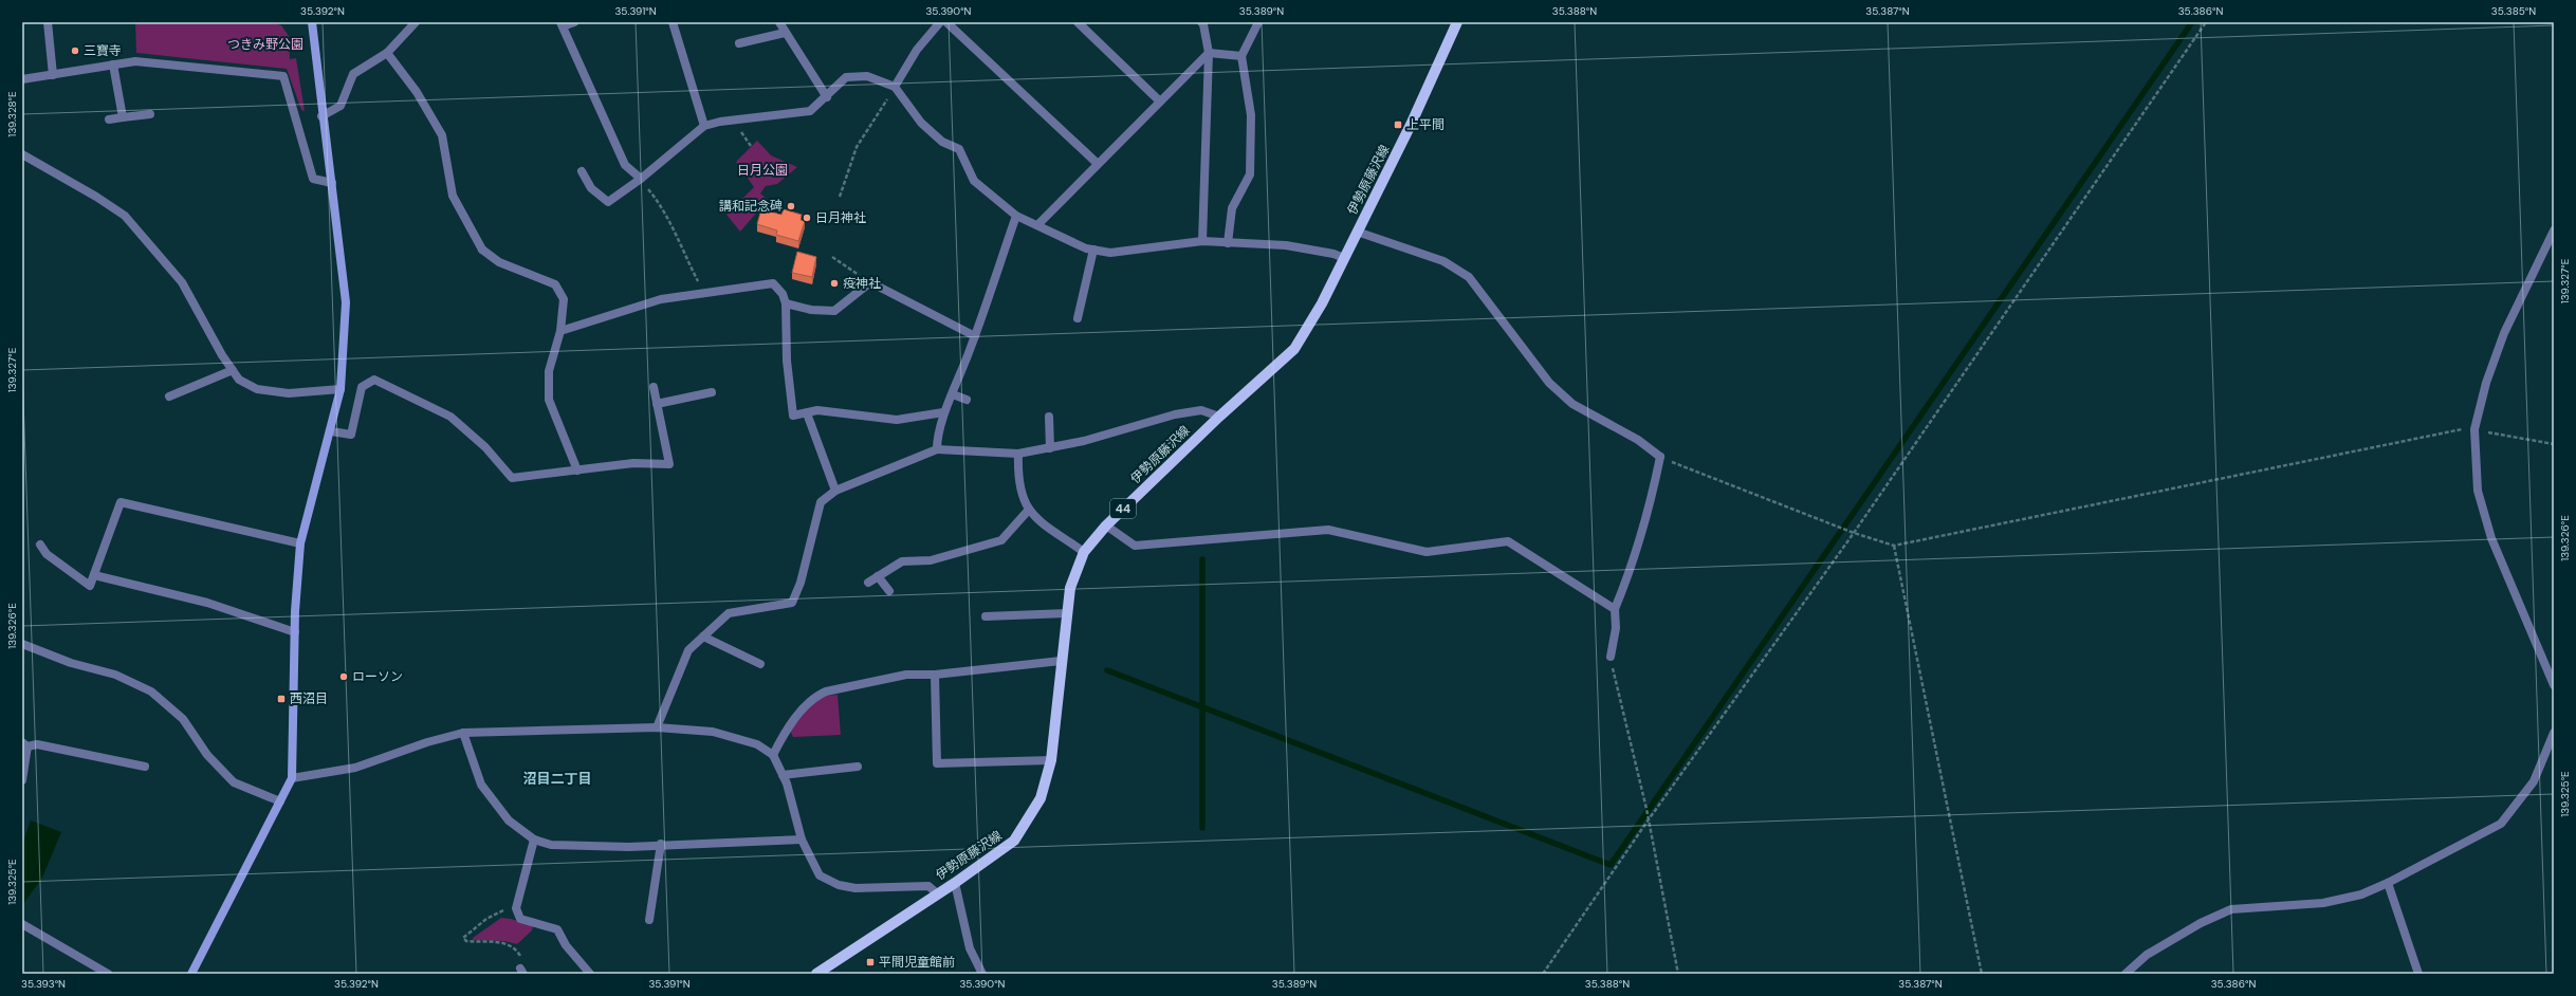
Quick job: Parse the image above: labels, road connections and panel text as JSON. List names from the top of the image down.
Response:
{
  "streets": {
    "main road": ["伊勢原藤沢線", "44"]
  },
  "districts": ["沼目二丁目"],
  "parks": ["つきみ野公園", "日月公園"],
  "places": {
    "other": [
      "三寶寺",
      "講和記念碑",
      "日月神社",
      "疫神社",
      "ローソン"
    ],
    "transit": ["上平間", "西沼目", "平間児童館前"]
  },
  "coordinates": [
    "35.392°N",
    "35.391°N",
    "35.390°N",
    "35.389°N",
    "35.388°N",
    "35.387°N",
    "35.386°N",
    "35.385°N",
    "139.328°E",
    "139.327°E",
    "139.326°E",
    "139.325°E",
    "35.393°N"
  ]
}
